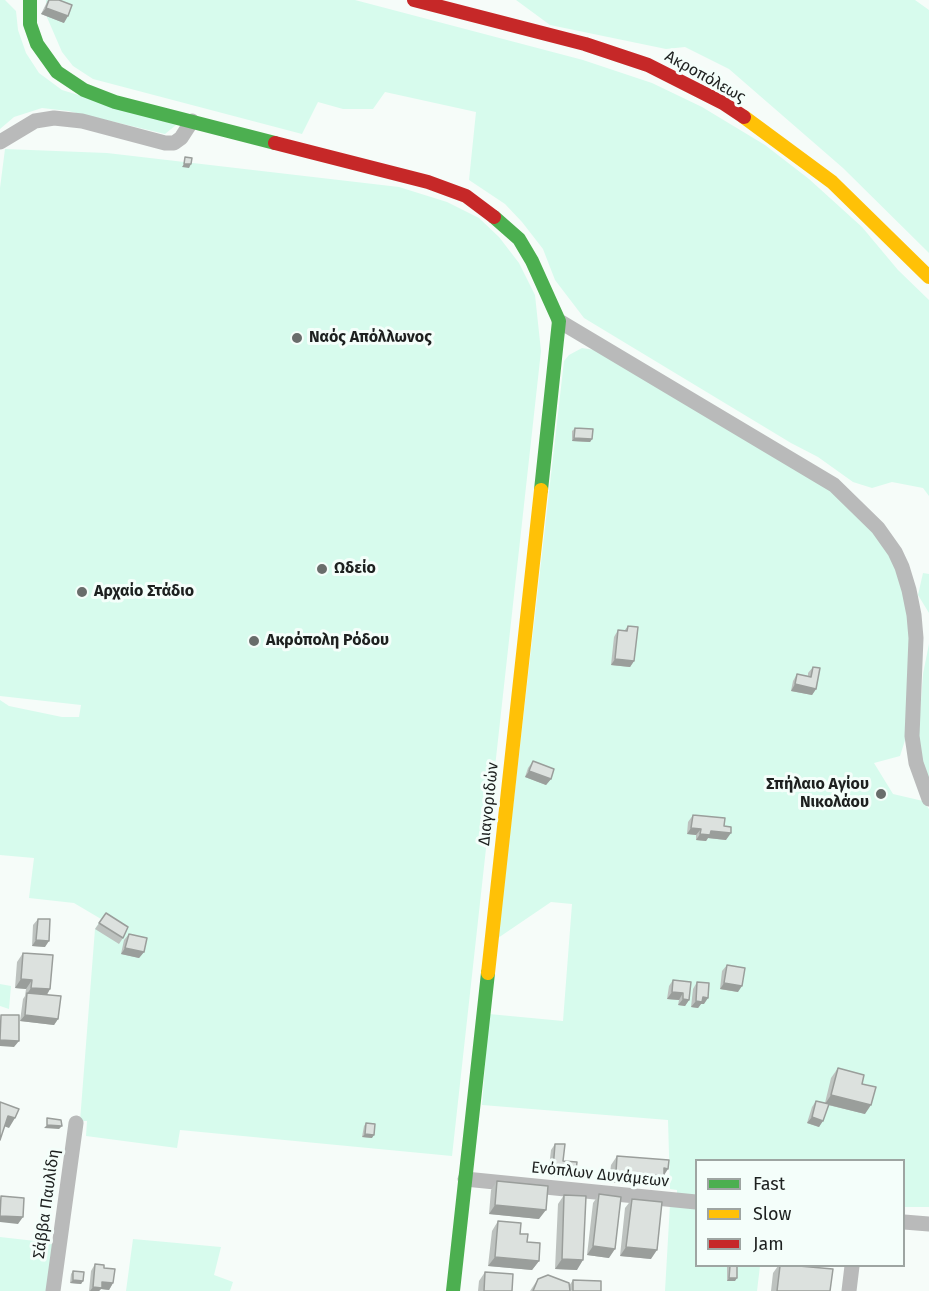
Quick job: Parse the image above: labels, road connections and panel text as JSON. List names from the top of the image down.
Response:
{
  "streets": {
    "street": [
      "Ακροπόλεως",
      "Διαγοριδών",
      "Ενόπλων Δυνάμεων",
      "Σάββα Παυλίδη"
    ]
  },
  "crossings": [
    ["Διαγοριδών", "Ενόπλων Δυνάμεων"]
  ],
  "places": [
    "Ναός Απόλλωνος",
    "Ωδείο",
    "Αρχαίο Στάδιο",
    "Ακρόπολη Ρόδου",
    "Σπήλαιο Αγίου Νικολάου"
  ],
  "legend": ["Fast", "Slow", "Jam"]
}
